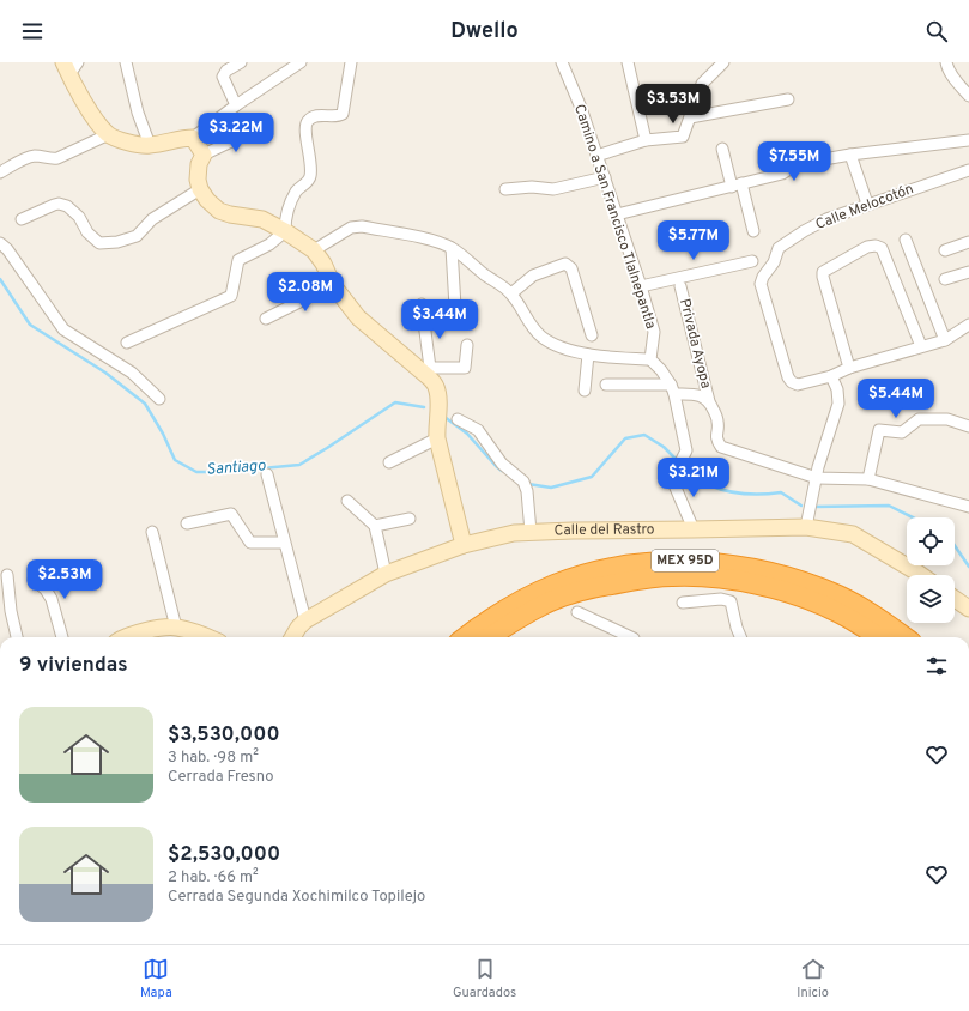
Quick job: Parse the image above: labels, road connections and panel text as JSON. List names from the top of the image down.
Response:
{
  "streets": {
    "highway": ["MEX 95D"],
    "main road": ["Calle del Rastro"],
    "street": ["Calle Melocotón", "Camino a San Francisco Tlalnepantla", "Privada Ayopa"]
  },
  "water": ["Santiago"],
  "page": {
    "header": "Dwello",
    "price": [
      "$3.53M",
      "$3.22M",
      "$7.55M",
      "$5.77M",
      "$2.08M",
      "$3.44M",
      "$5.44M",
      "$3.21M",
      "$2.53M"
    ],
    "heading": "9 viviendas",
    "list": [
      {
        "name": "$3,530,000",
        "note": "3 hab. · 98 m² · Cerrada Fresno"
      },
      {
        "name": "$2,530,000",
        "note": "2 hab. · 66 m² · Cerrada Segunda Xochimilco Topilejo"
      }
    ],
    "tabs": ["Mapa", "Guardados", "Inicio"]
  }
}
